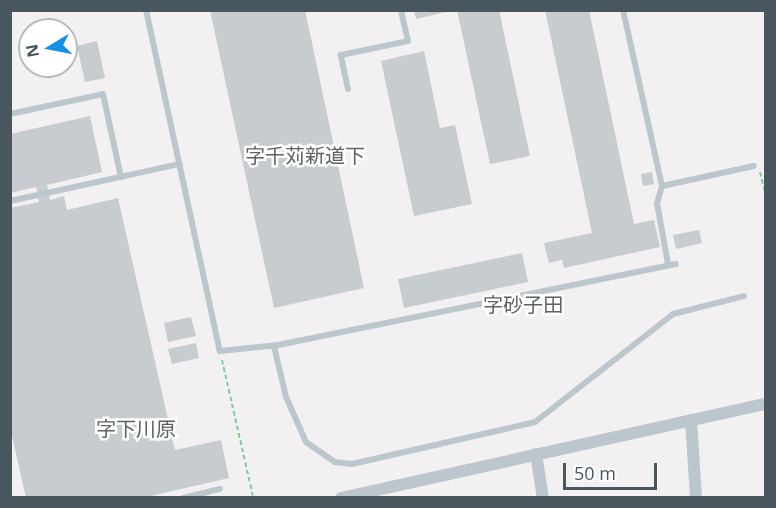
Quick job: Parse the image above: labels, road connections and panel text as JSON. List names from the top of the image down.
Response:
{
  "districts": ["字千苅新道下", "字砂子田", "字下川原"],
  "scale_bar": "50 m",
  "north": "left"
}
